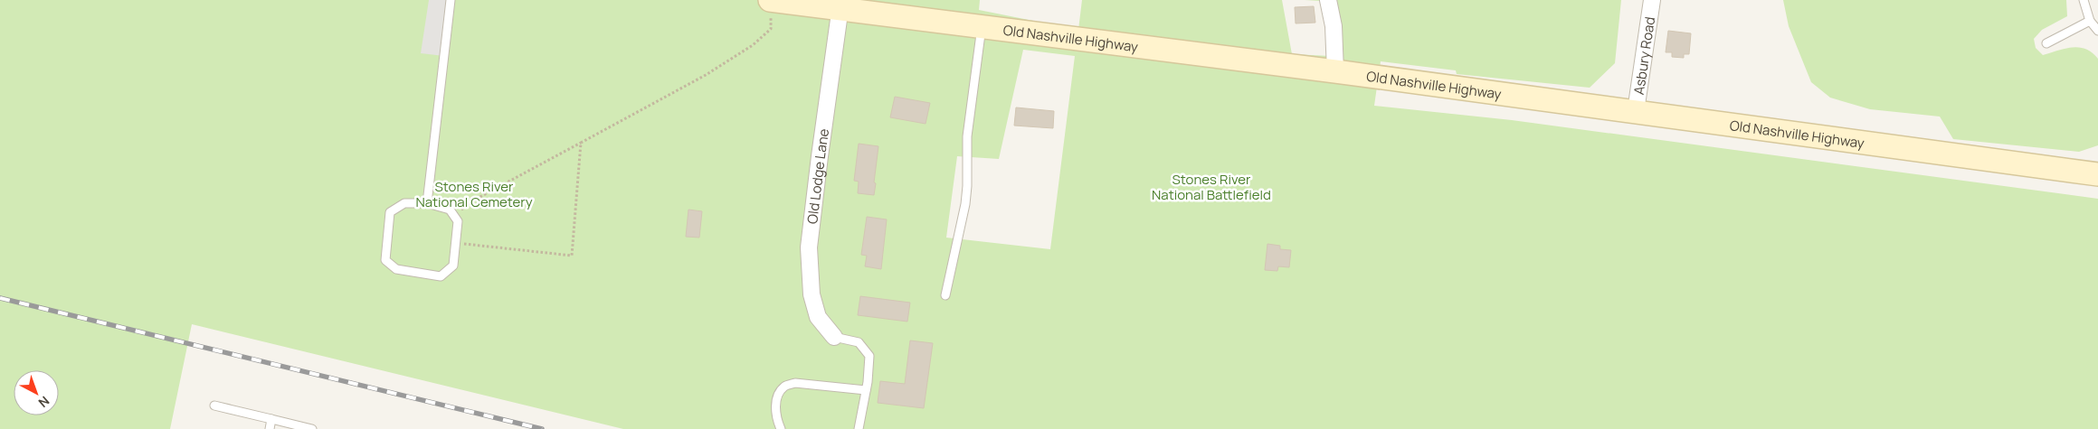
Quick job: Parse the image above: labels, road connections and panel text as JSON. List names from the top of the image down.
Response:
{
  "streets": {
    "main road": ["Old Nashville Highway"],
    "street": ["Asbury Road", "Old Lodge Lane"]
  },
  "crossings": [
    ["Old Nashville Highway", "Asbury Road"],
    ["Old Nashville Highway", "Old Lodge Lane"]
  ],
  "parks": ["Stones River National Battlefield", "Stones River National Cemetery"],
  "north": "bottom right"
}
